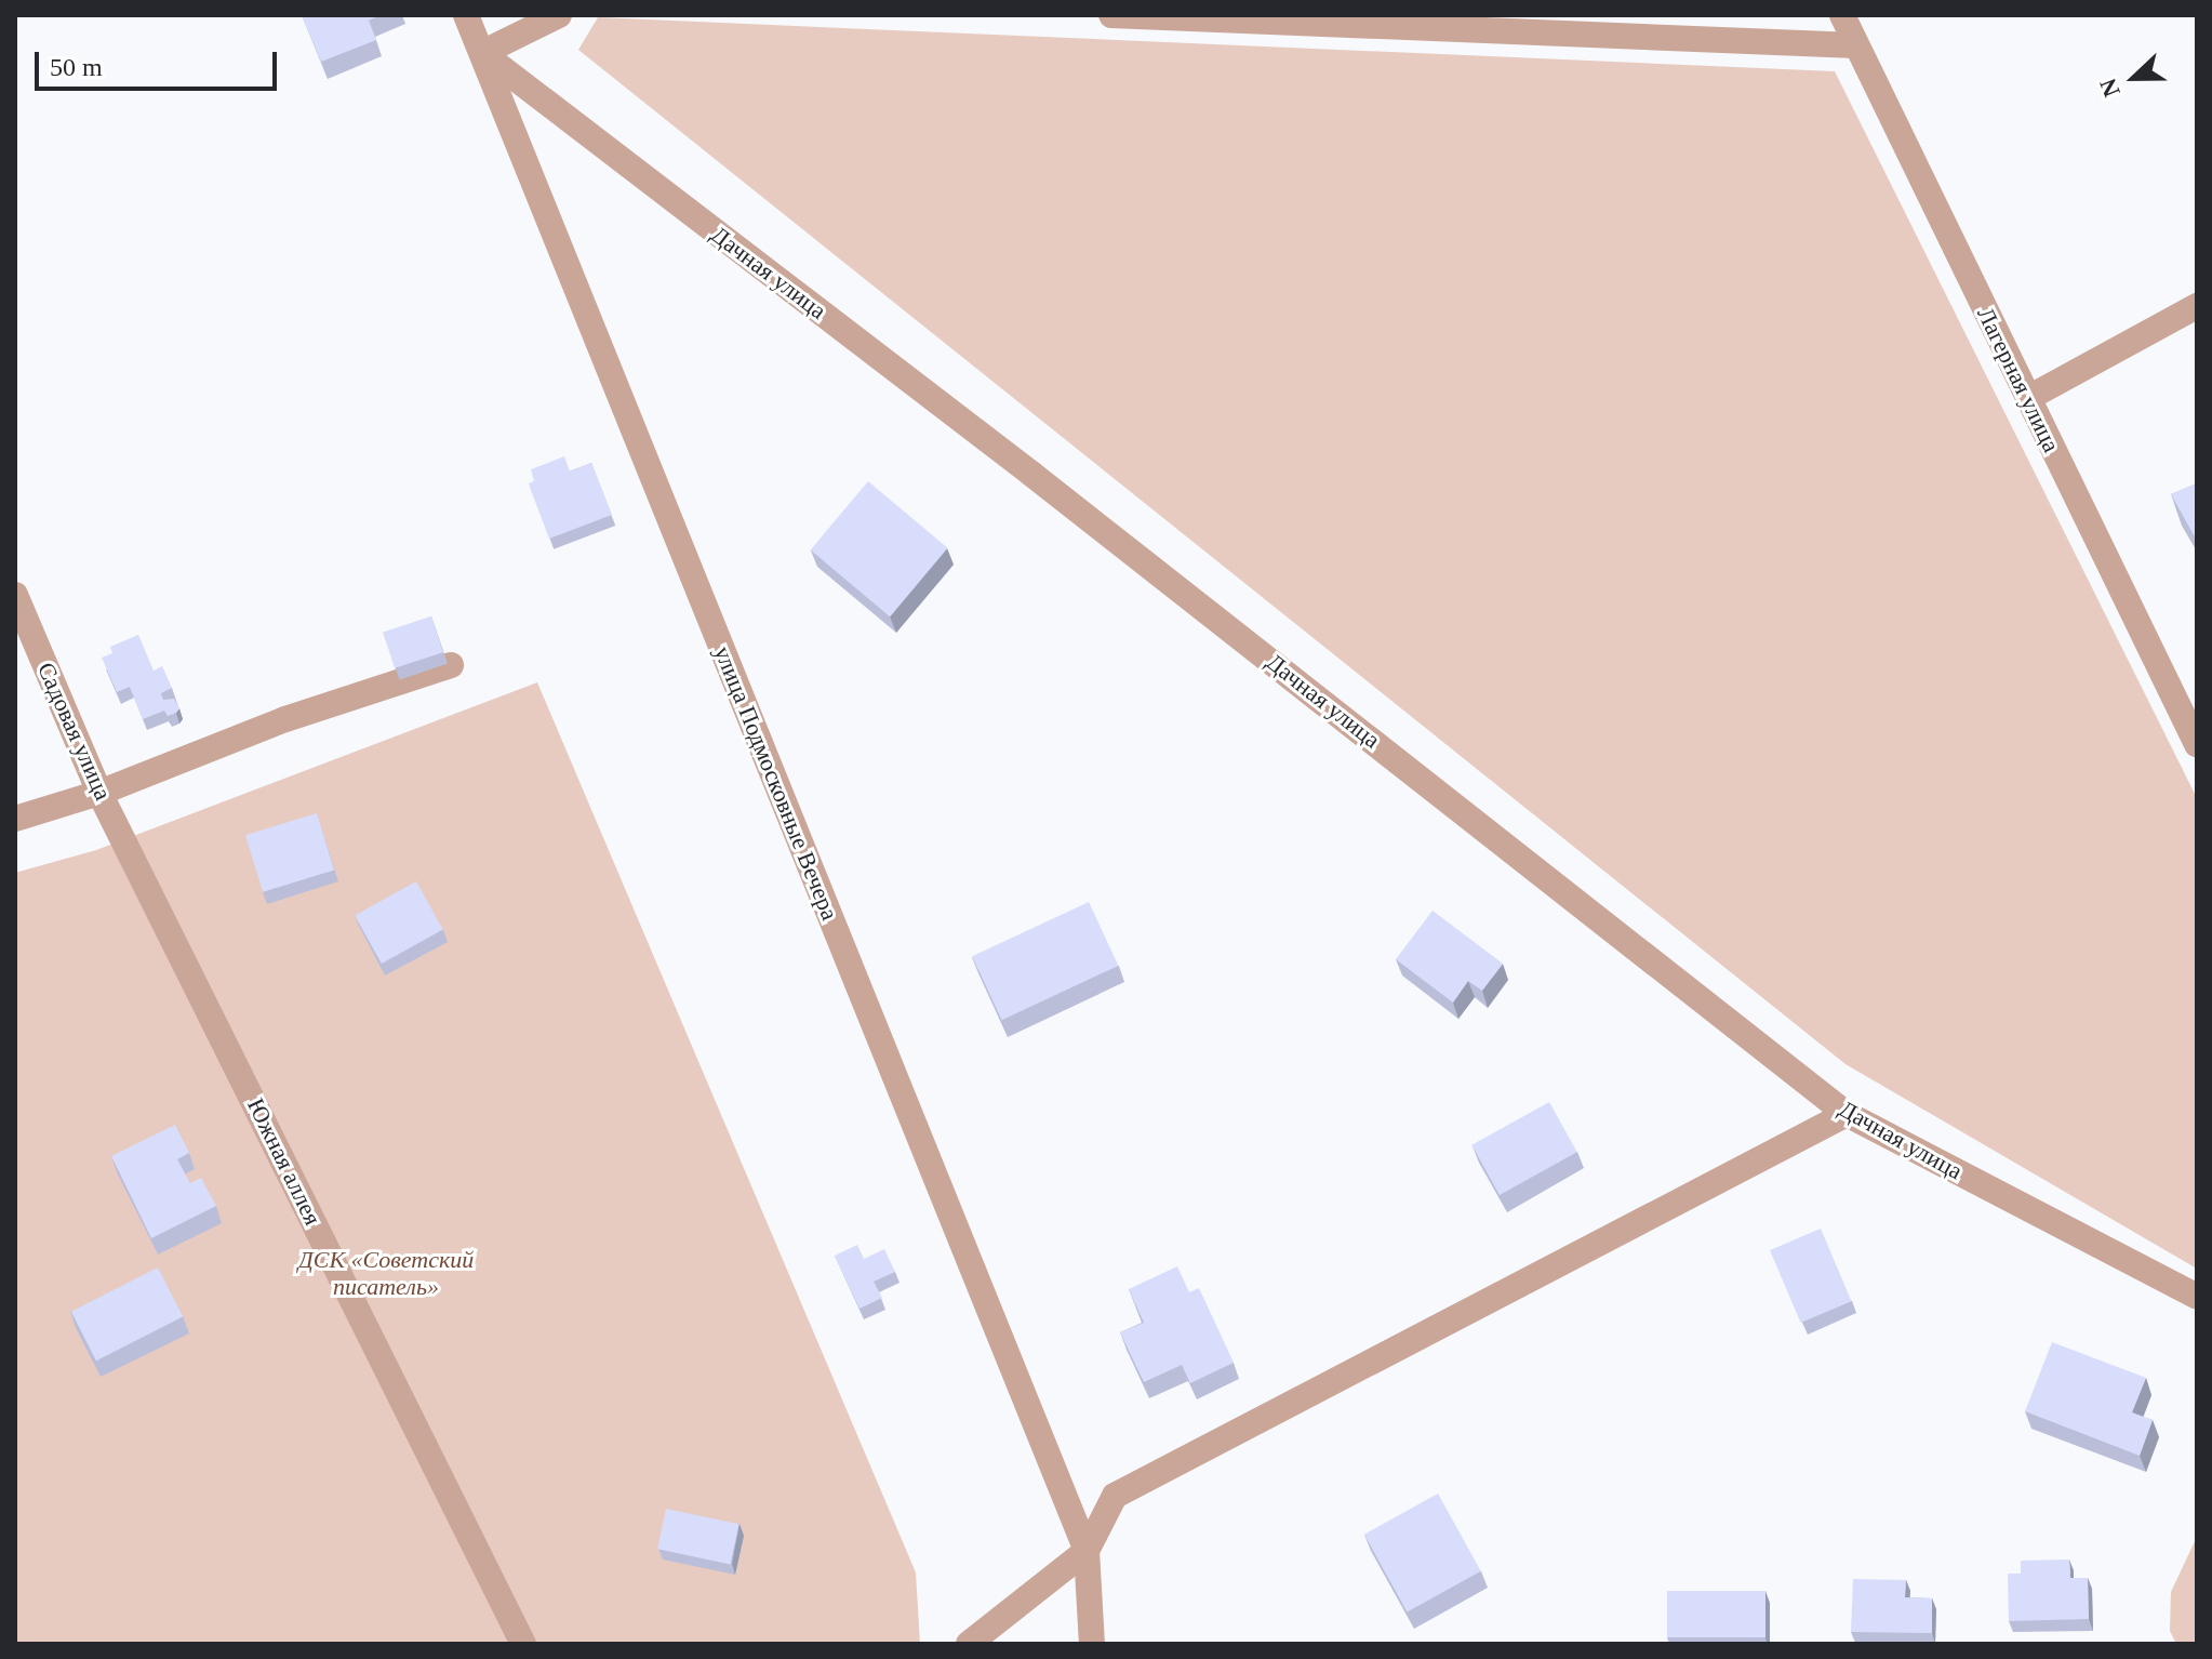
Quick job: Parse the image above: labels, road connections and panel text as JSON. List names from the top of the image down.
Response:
{
  "streets": {
    "street": [
      "Дачная улица",
      "Лагерная улица",
      "Садовая улица",
      "улица Подмосковные Вечера",
      "Южная аллея"
    ]
  },
  "crossings": [
    ["Дачная улица", "улица Подмосковные Вечера"],
    ["Садовая улица", "Южная аллея"]
  ],
  "parks": ["ДСК «Советский писатель»"],
  "scale_bar": "50 m",
  "north": "left"
}
